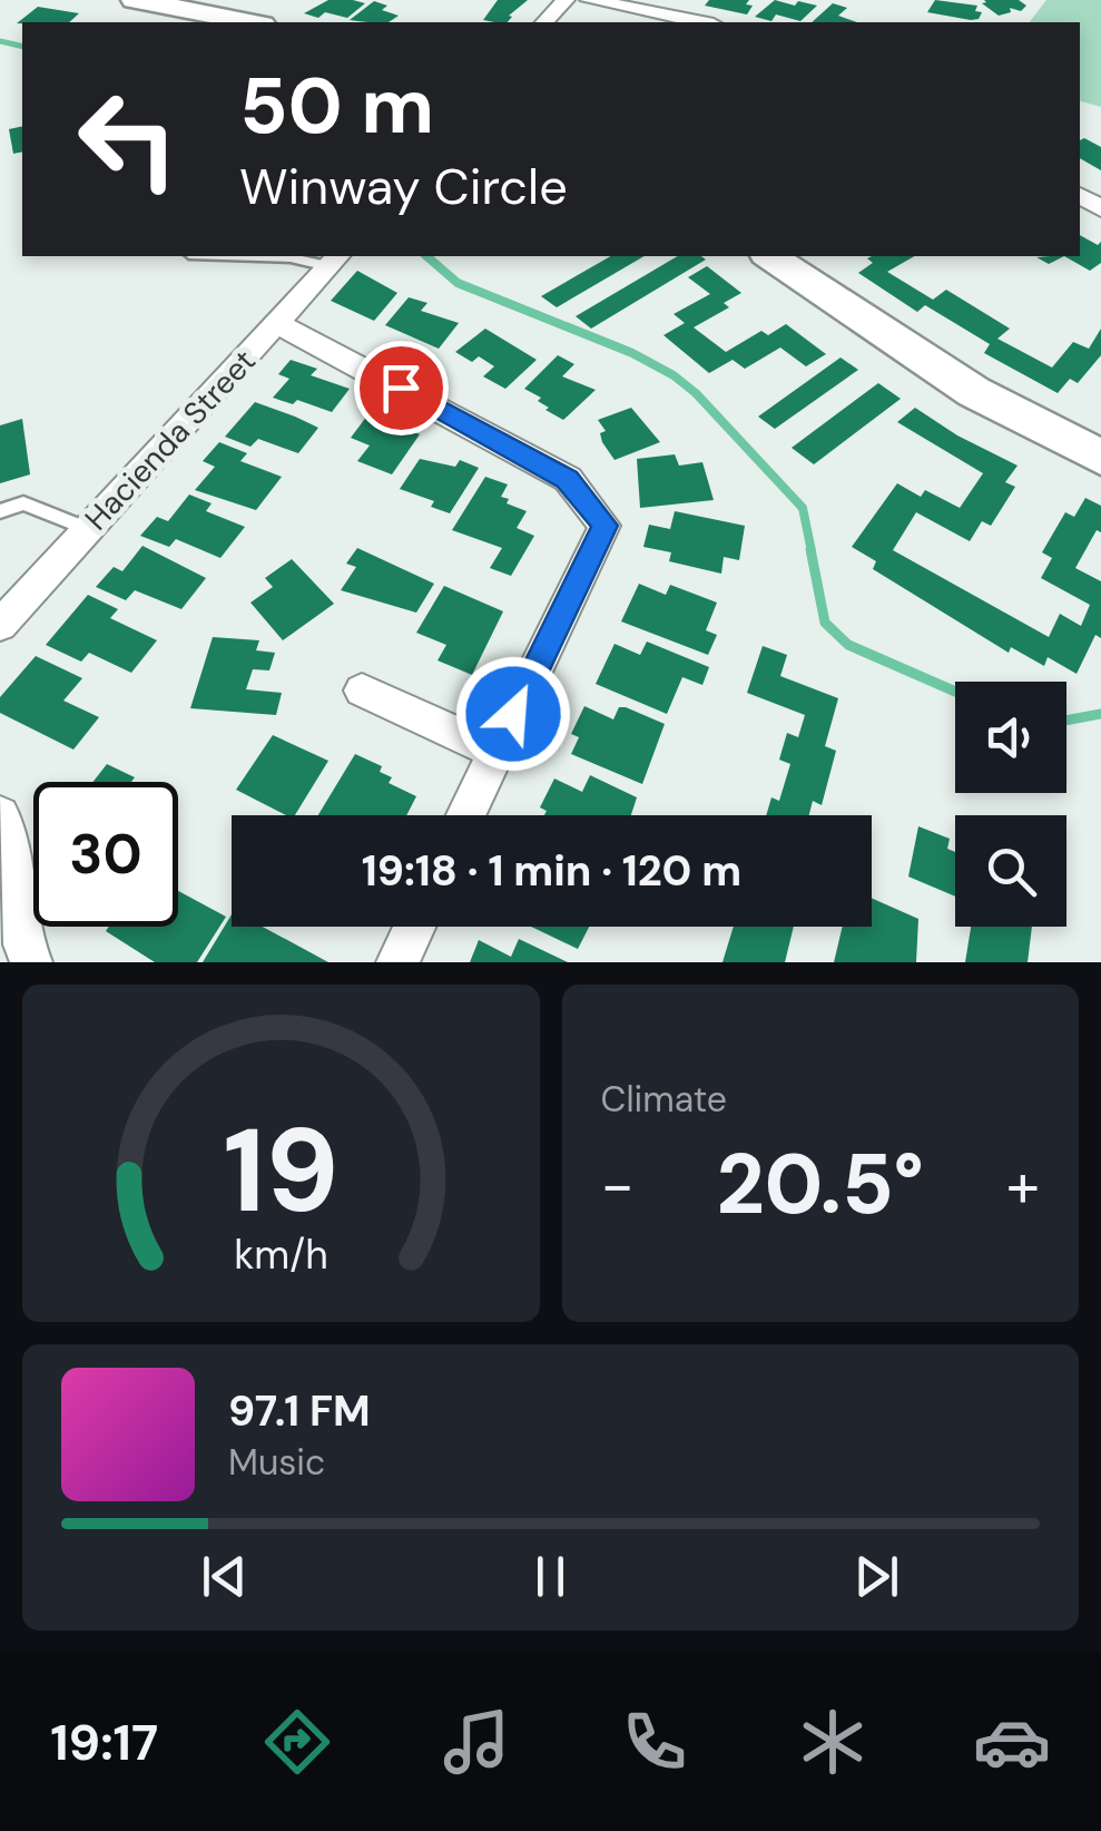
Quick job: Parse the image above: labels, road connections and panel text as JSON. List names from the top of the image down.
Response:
{
  "streets": {
    "street": ["Hacienda Street"]
  },
  "page": {
    "turn": ["50 m", "Winway Circle"],
    "limit": "30",
    "trip": "19:18 · 1 min · 120 m",
    "tile": "Climate",
    "heat": ["−", "20.5°", "+"],
    "song": ["97.1 FM", "Music"],
    "tabs": "19:17",
    "gauge": ["19", "km/h"]
  }
}
